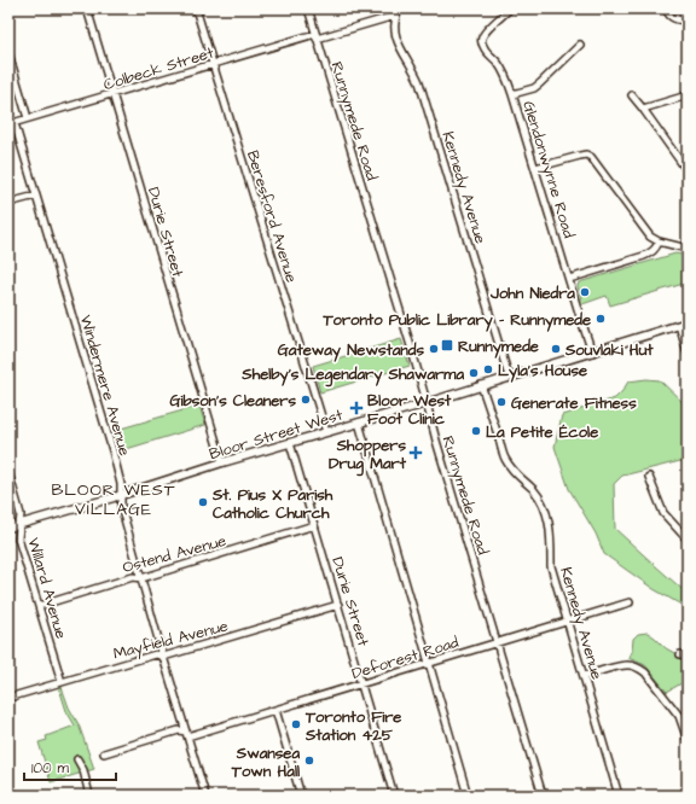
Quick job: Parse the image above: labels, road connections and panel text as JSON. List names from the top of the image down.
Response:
{
  "streets": {
    "main road": ["Bloor Street West"],
    "street": [
      "Colbeck Street",
      "Runnymede Road",
      "Glendonwynne Road",
      "Kennedy Avenue",
      "Beresford Avenue",
      "Durie Street",
      "Windermere Avenue",
      "Ostend Avenue",
      "Willard Avenue",
      "Mayfield Avenue",
      "Deforest Road"
    ]
  },
  "crossings": [
    ["Colbeck Street", "Runnymede Road"],
    ["Colbeck Street", "Kennedy Avenue"],
    ["Colbeck Street", "Beresford Avenue"],
    ["Colbeck Street", "Durie Street"],
    ["Colbeck Street", "Windermere Avenue"],
    ["Runnymede Road", "Bloor Street West"],
    ["Runnymede Road", "Deforest Road"],
    ["Glendonwynne Road", "Bloor Street West"],
    ["Kennedy Avenue", "Bloor Street West"],
    ["Kennedy Avenue", "Deforest Road"],
    ["Beresford Avenue", "Bloor Street West"],
    ["Durie Street", "Bloor Street West"],
    ["Durie Street", "Ostend Avenue"],
    ["Durie Street", "Mayfield Avenue"],
    ["Durie Street", "Deforest Road"],
    ["Windermere Avenue", "Bloor Street West"],
    ["Windermere Avenue", "Ostend Avenue"],
    ["Windermere Avenue", "Mayfield Avenue"],
    ["Windermere Avenue", "Deforest Road"],
    ["Bloor Street West", "Willard Avenue"],
    ["Ostend Avenue", "Willard Avenue"],
    ["Willard Avenue", "Mayfield Avenue"]
  ],
  "districts": ["BLOOR WEST VILLAGE"],
  "places": {
    "other": [
      "John Niedra",
      "Toronto Public Library - Runnymede",
      "Gateway Newstands",
      "Souvlaki Hut",
      "Lyla's House",
      "Shelby’s Legendary Shawarma",
      "Gibson's Cleaners",
      "Generate Fitness",
      "La Petite École",
      "St. Pius X Parish Catholic Church",
      "Toronto Fire Station 425",
      "Swansea Town Hall"
    ],
    "transit": ["Runnymede"],
    "health": ["Bloor West Foot Clinic", "Shoppers Drug Mart"]
  },
  "scale_bar": "100 m"
}
